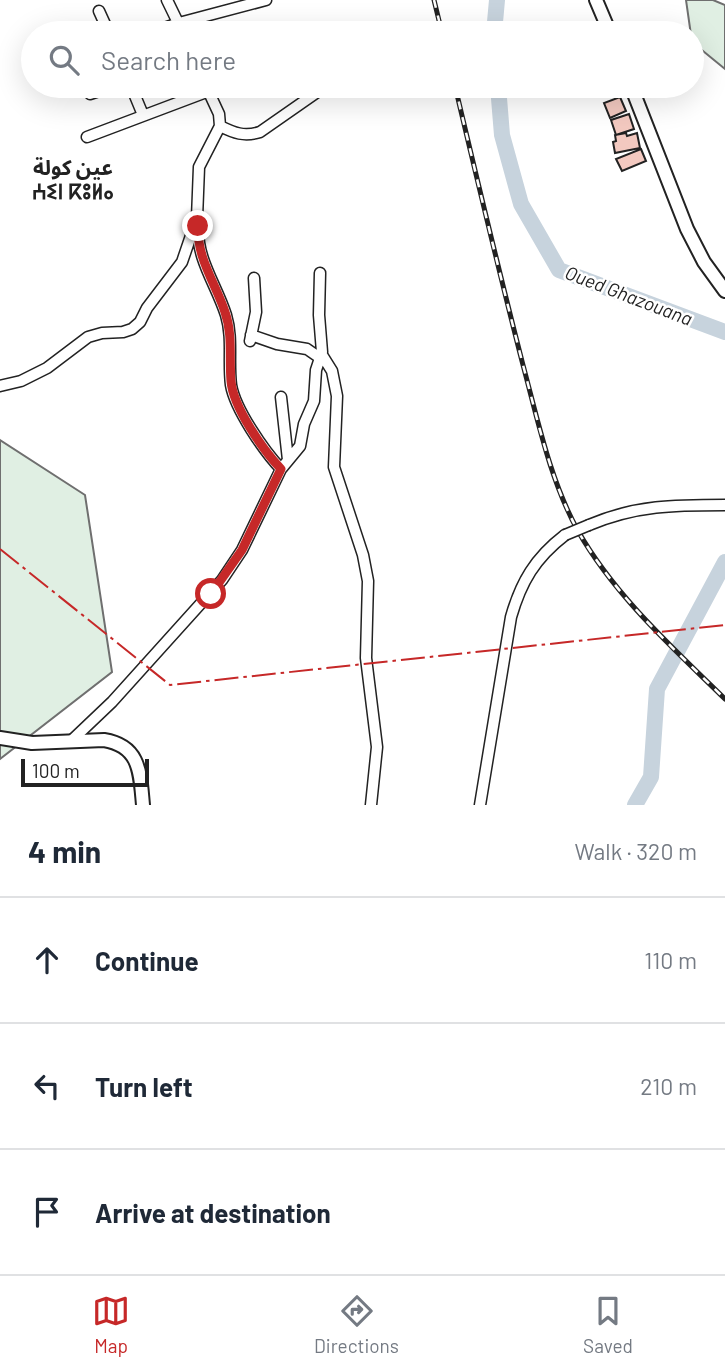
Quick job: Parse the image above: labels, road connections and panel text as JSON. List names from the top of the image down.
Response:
{
  "districts": ["عين كولة ⵄⵉⵏ ⴽⵓⵍⴰ"],
  "water": ["Oued Ghazouana"],
  "scale_bar": "100 m",
  "page": {
    "search": "Search here",
    "scale": "100 m",
    "heading": ["4 min", "Walk · 320 m"],
    "list": [
      ["Continue", "110 m"],
      ["Turn left", "210 m"],
      "Arrive at destination"
    ],
    "nav": ["Map", "Directions", "Saved"]
  }
}
